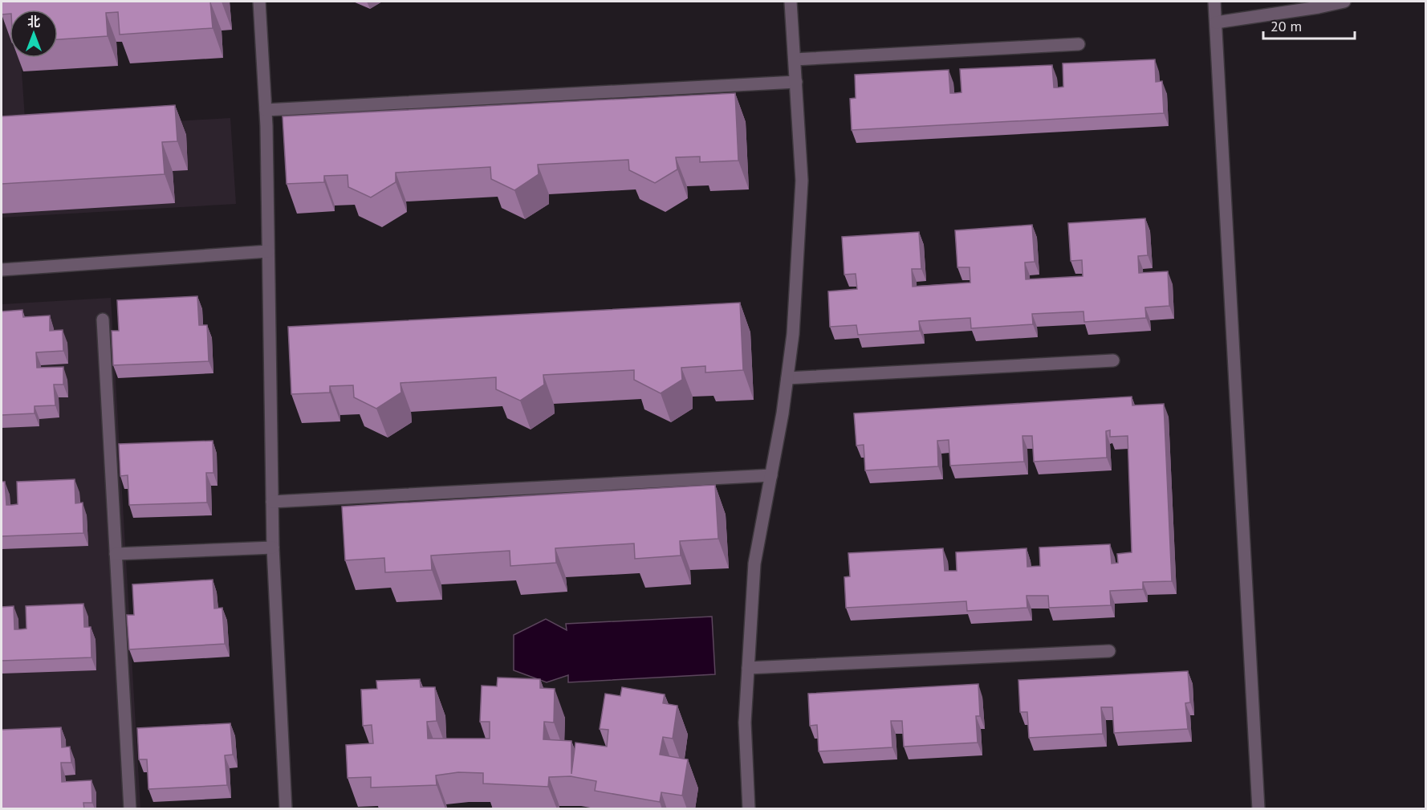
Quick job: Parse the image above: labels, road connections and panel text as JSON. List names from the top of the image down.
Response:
{
  "scale_bar": "20 m",
  "north": "top"
}
